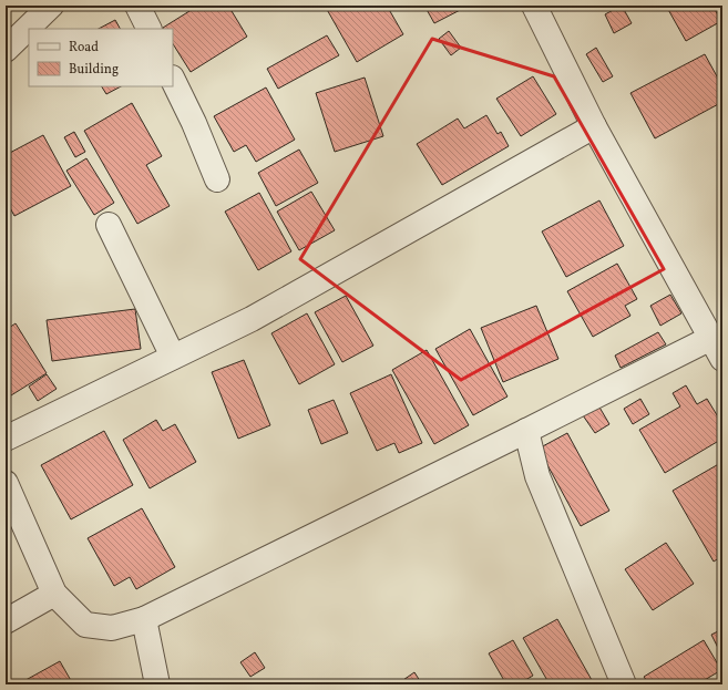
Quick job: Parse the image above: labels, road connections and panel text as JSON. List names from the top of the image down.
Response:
{
  "legend": ["Road", "Building"]
}
